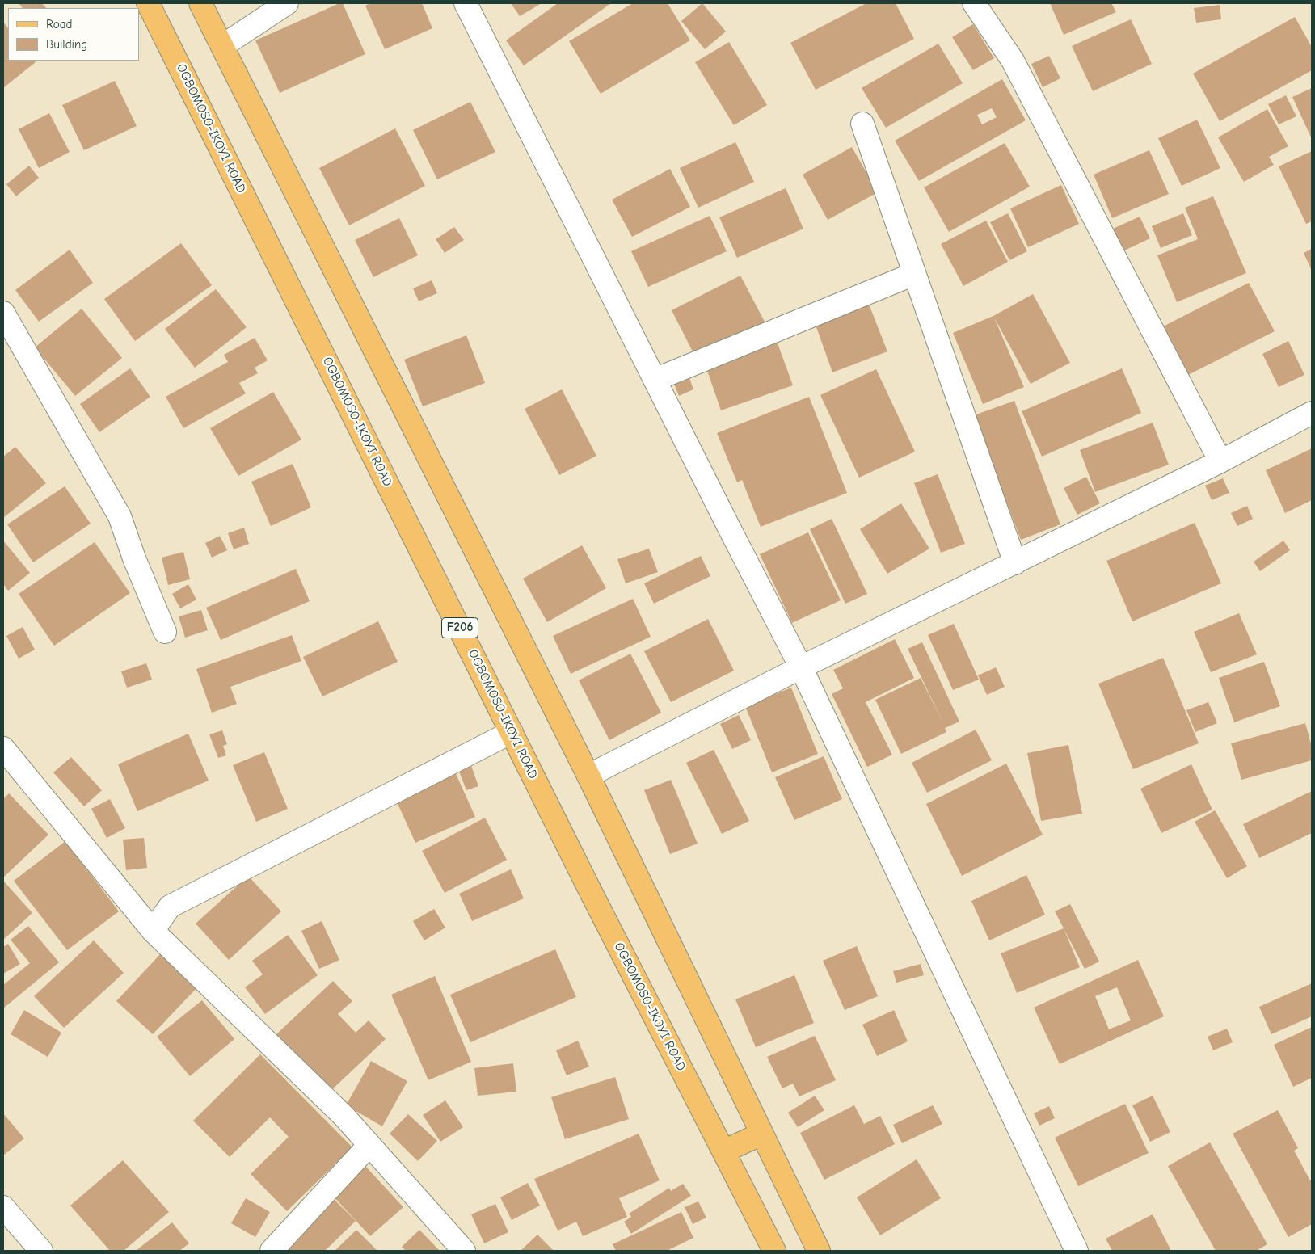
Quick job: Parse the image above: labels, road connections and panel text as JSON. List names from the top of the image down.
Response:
{
  "streets": {
    "main road": ["OGBOMOSO-IKOYI ROAD", "F206"]
  },
  "legend": ["Road", "Building"]
}
